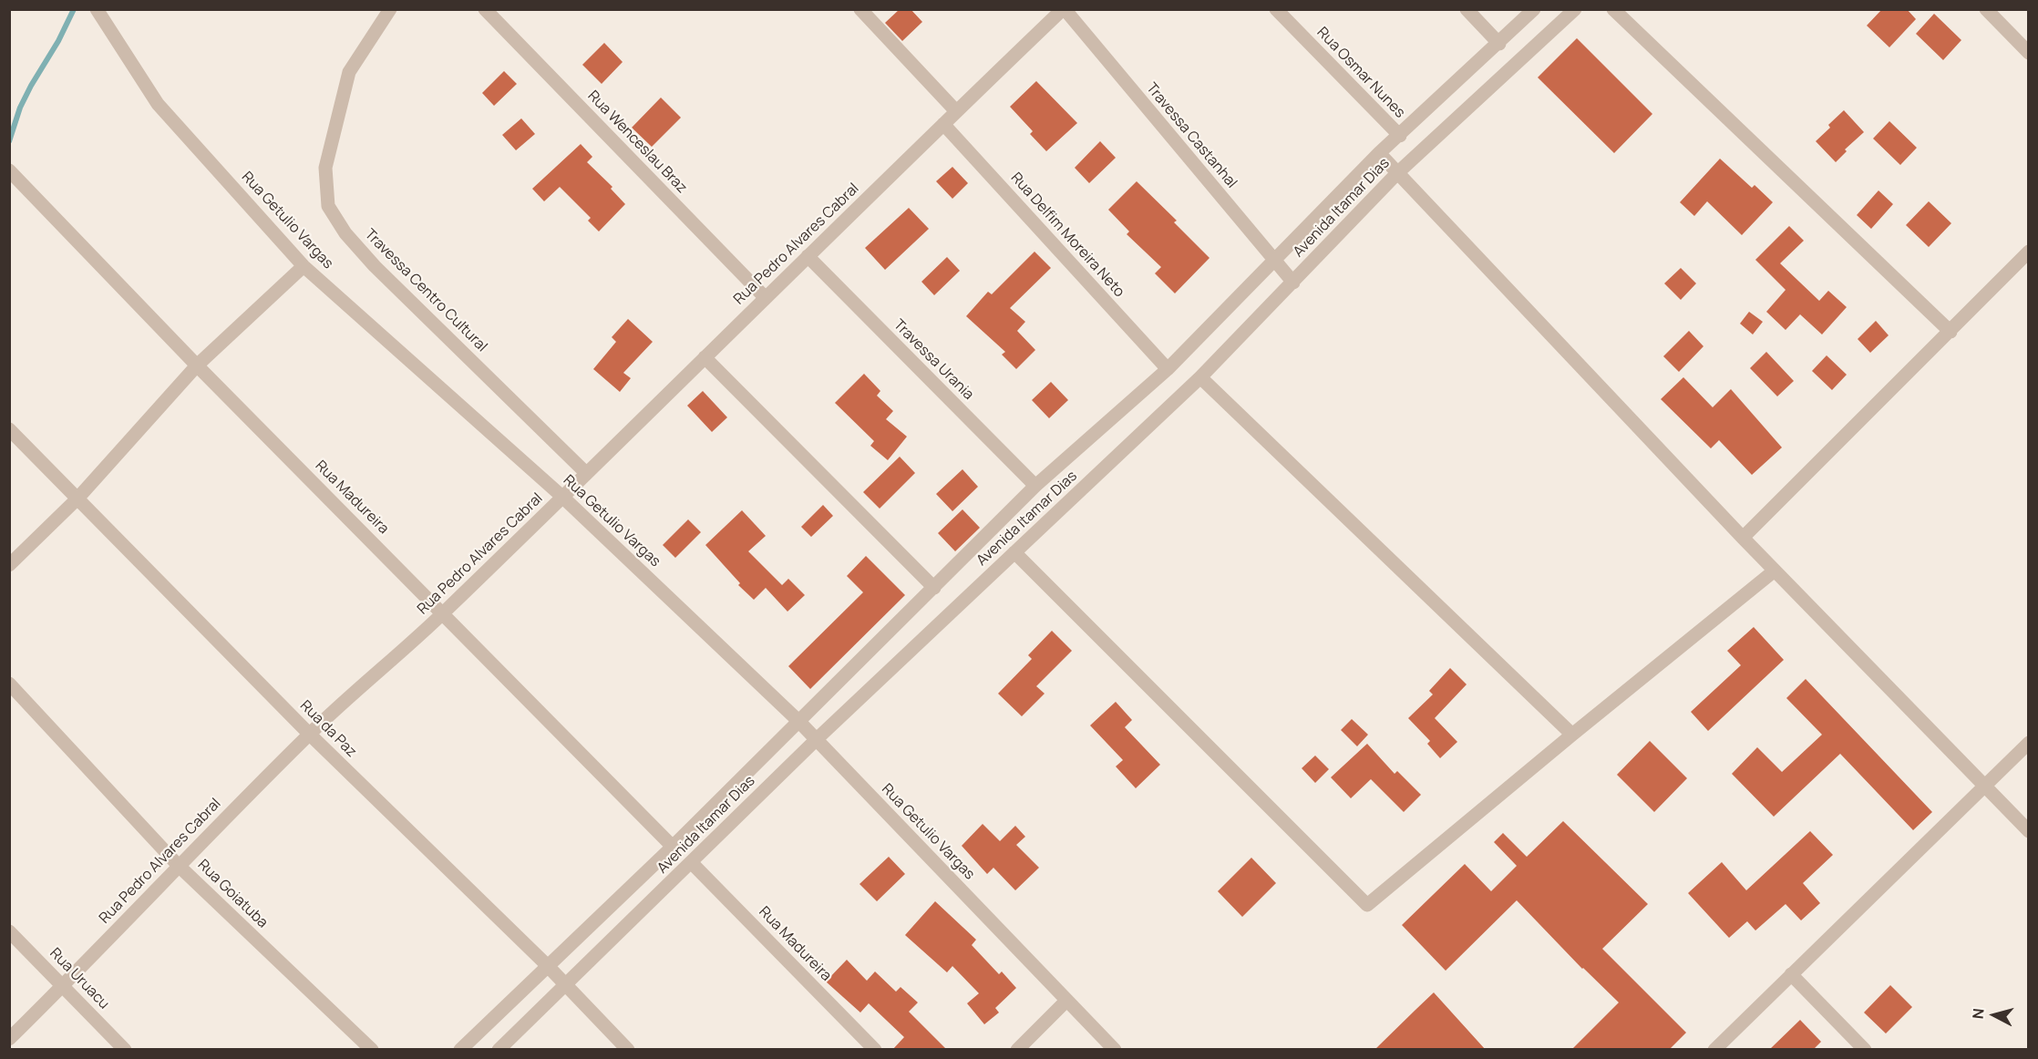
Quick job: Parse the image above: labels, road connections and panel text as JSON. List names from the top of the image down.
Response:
{
  "streets": {
    "street": [
      "Rua Osmar Nunes",
      "Travessa Castanhal",
      "Rua Wenceslau Braz",
      "Avenida Itamar Dias",
      "Rua Getulio Vargas",
      "Rua Delfim Moreira Neto",
      "Rua Pedro Alvares Cabral",
      "Travessa Centro Cultural",
      "Travessa Urania",
      "Rua Madureira",
      "Rua da Paz",
      "Rua Goiatuba",
      "Rua Uruacu"
    ]
  },
  "crossings": [
    ["Rua Osmar Nunes", "Avenida Itamar Dias"],
    ["Travessa Castanhal", "Avenida Itamar Dias"],
    ["Travessa Castanhal", "Rua Pedro Alvares Cabral"],
    ["Rua Wenceslau Braz", "Rua Pedro Alvares Cabral"],
    ["Avenida Itamar Dias", "Rua Getulio Vargas"],
    ["Avenida Itamar Dias", "Rua Delfim Moreira Neto"],
    ["Avenida Itamar Dias", "Travessa Urania"],
    ["Avenida Itamar Dias", "Rua Madureira"],
    ["Avenida Itamar Dias", "Rua da Paz"],
    ["Rua Getulio Vargas", "Rua Pedro Alvares Cabral"],
    ["Rua Delfim Moreira Neto", "Rua Pedro Alvares Cabral"],
    ["Rua Pedro Alvares Cabral", "Travessa Centro Cultural"],
    ["Rua Pedro Alvares Cabral", "Travessa Urania"],
    ["Rua Pedro Alvares Cabral", "Rua Madureira"],
    ["Rua Pedro Alvares Cabral", "Rua da Paz"],
    ["Rua Pedro Alvares Cabral", "Rua Goiatuba"],
    ["Rua Pedro Alvares Cabral", "Rua Uruacu"]
  ],
  "north": "left"
}
